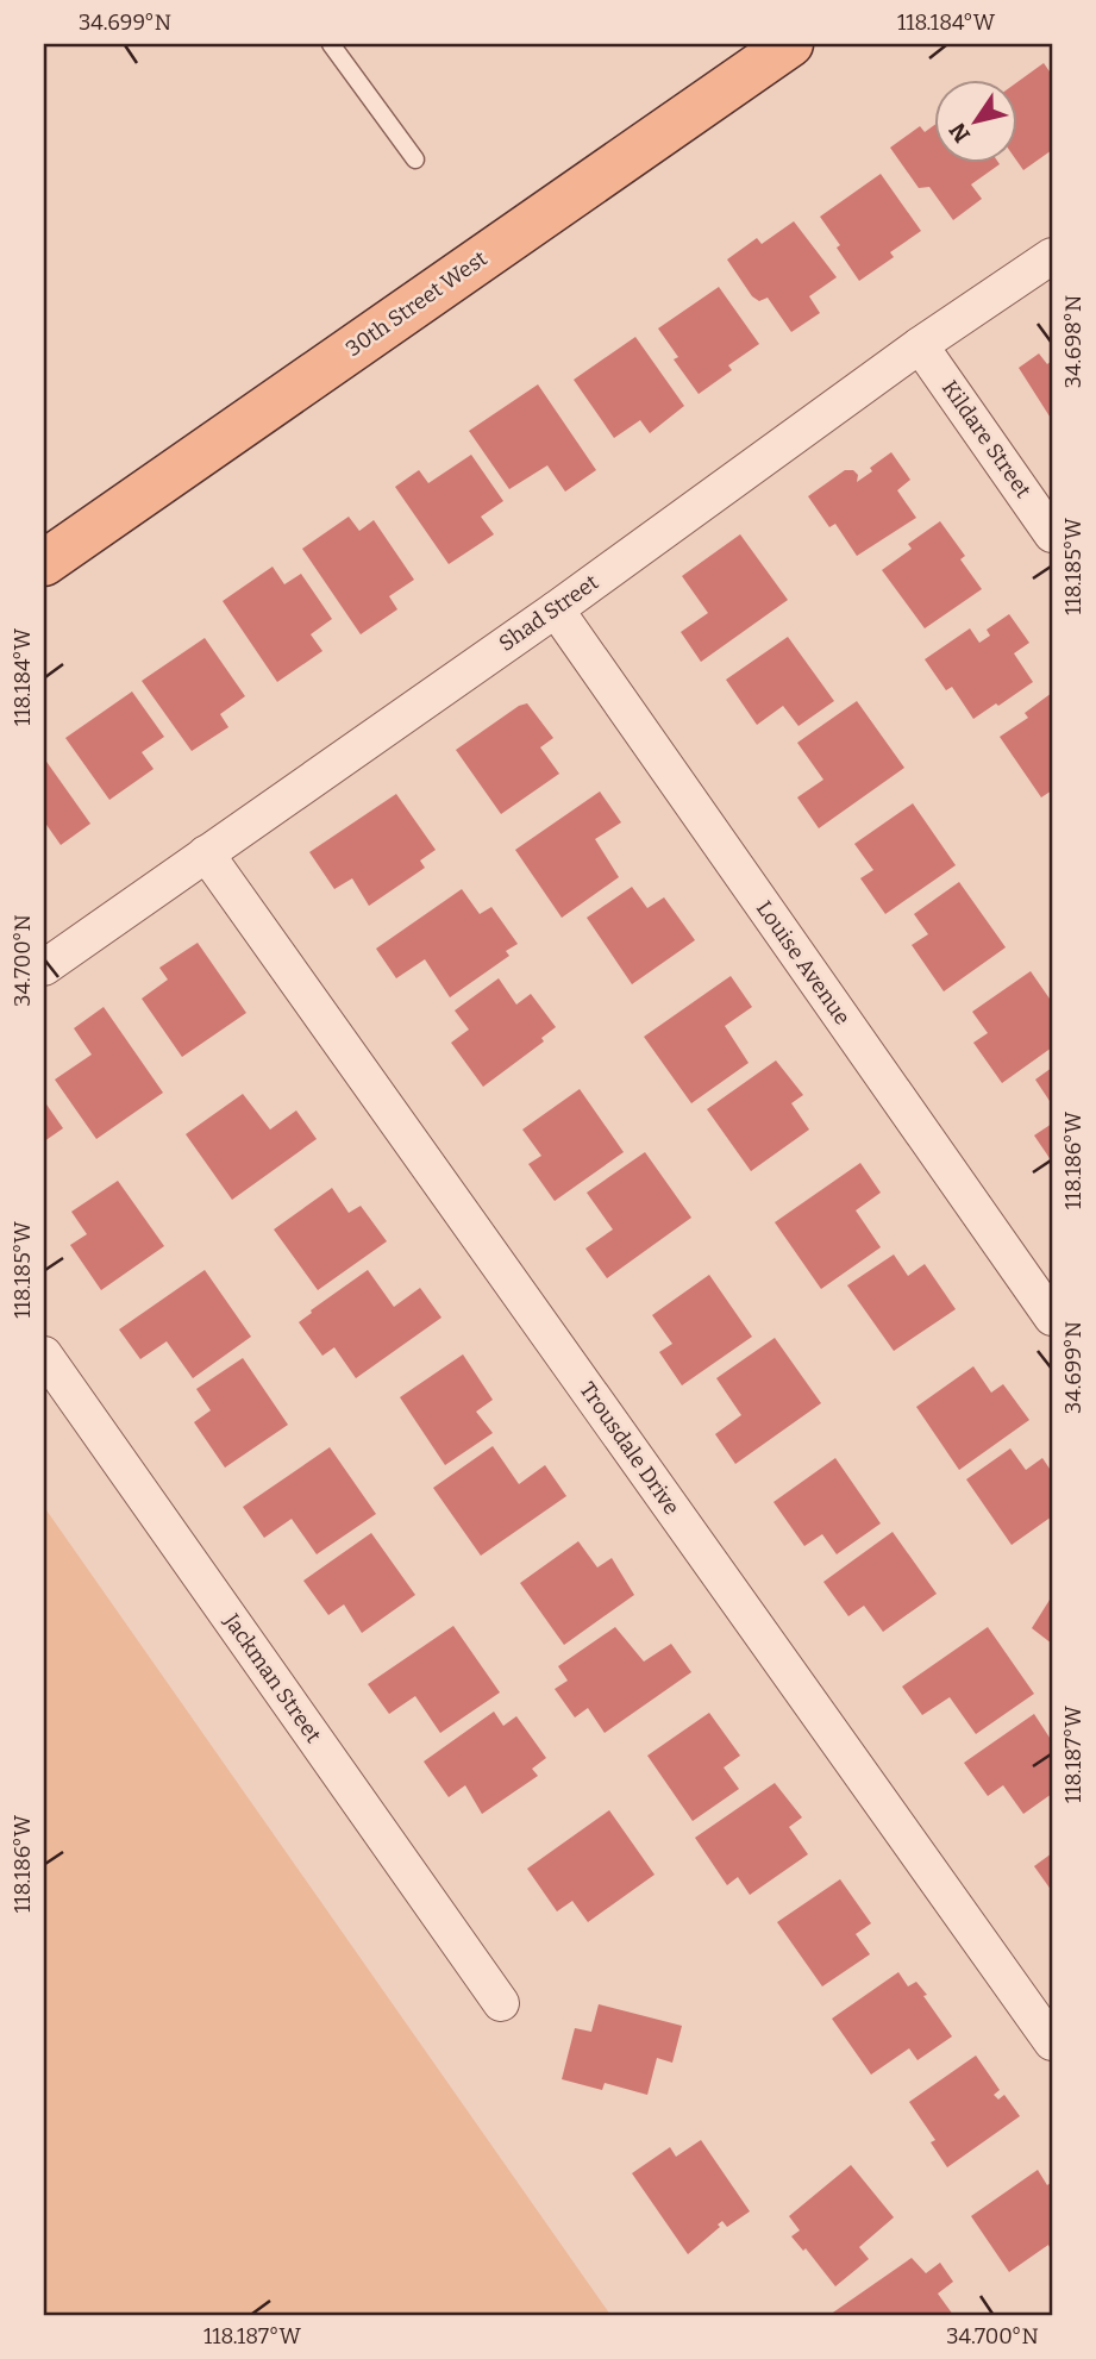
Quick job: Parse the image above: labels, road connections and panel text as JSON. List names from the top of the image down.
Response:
{
  "streets": {
    "main road": ["30th Street West"],
    "street": [
      "Kildare Street",
      "Shad Street",
      "Louise Avenue",
      "Trousdale Drive",
      "Jackman Street"
    ]
  },
  "crossings": [
    ["Kildare Street", "Shad Street"],
    ["Shad Street", "Louise Avenue"],
    ["Shad Street", "Trousdale Drive"]
  ],
  "north": "bottom left",
  "coordinates": [
    "34.699°N",
    "118.184°W",
    "34.698°N",
    "118.185°W",
    "34.700°N",
    "118.186°W",
    "118.187°W"
  ]
}
